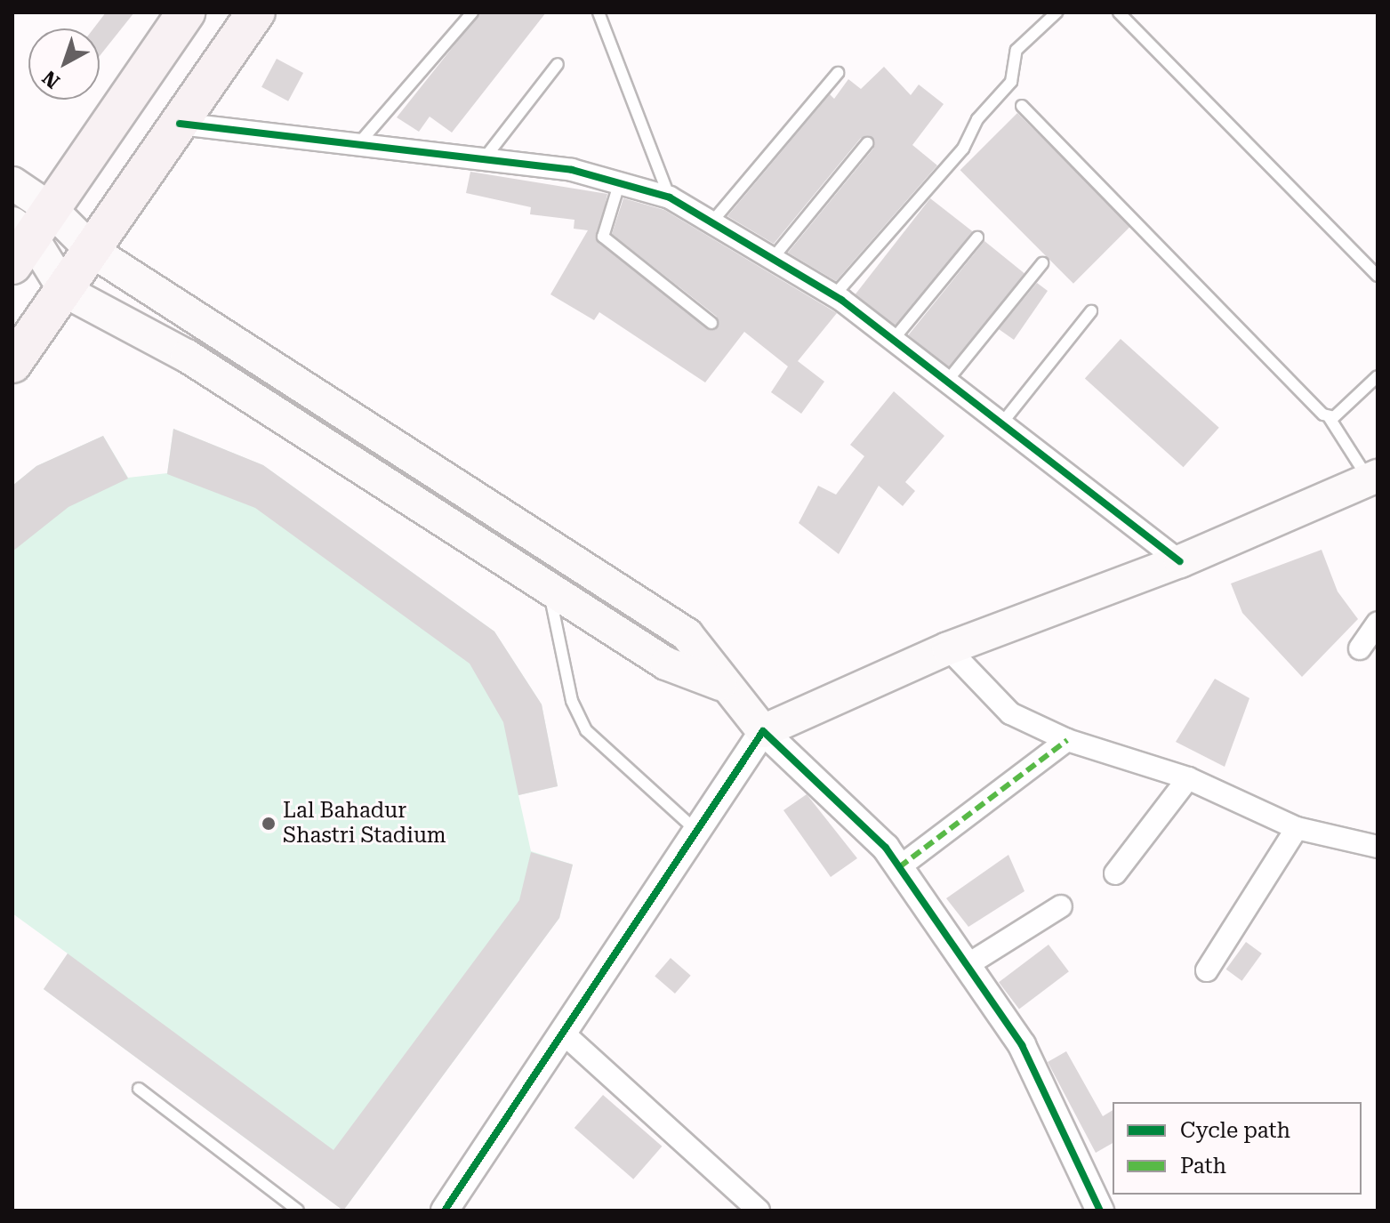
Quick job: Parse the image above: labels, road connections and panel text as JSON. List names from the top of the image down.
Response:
{
  "places": ["Lal Bahadur Shastri Stadium"],
  "legend": ["Cycle path", "Path"],
  "north": "bottom left"
}
